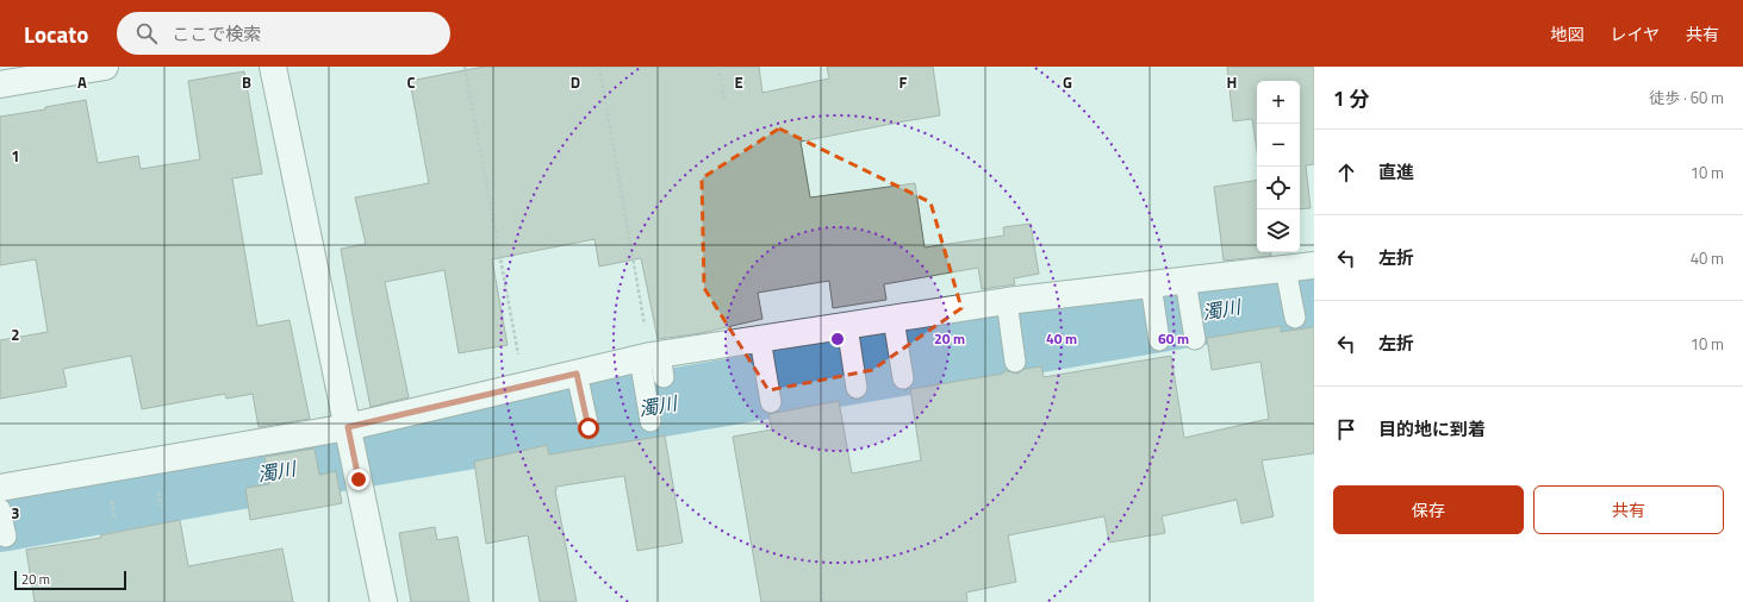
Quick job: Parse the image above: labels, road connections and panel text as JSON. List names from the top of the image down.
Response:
{
  "water": ["濁川"],
  "scale_bar": "20 m",
  "page": {
    "header": "Locato",
    "search": "ここで検索",
    "nav": ["地図", "レイヤ", "共有"],
    "heading": ["1 分", "徒歩 · 60 m"],
    "map_buttons": ["+", "−"],
    "list": [
      ["直進", "10 m"],
      ["左折", "40 m"],
      ["左折", "10 m"],
      "目的地に到着"
    ],
    "buttons": ["保存", "共有"],
    "scale": "20 m"
  },
  "grid": {
    "columns": [
      "A",
      "B",
      "C",
      "D",
      "E",
      "F",
      "G",
      "H"
    ],
    "rows": ["1", "2", "3"]
  },
  "rings": ["20 m", "40 m", "60 m"]
}
